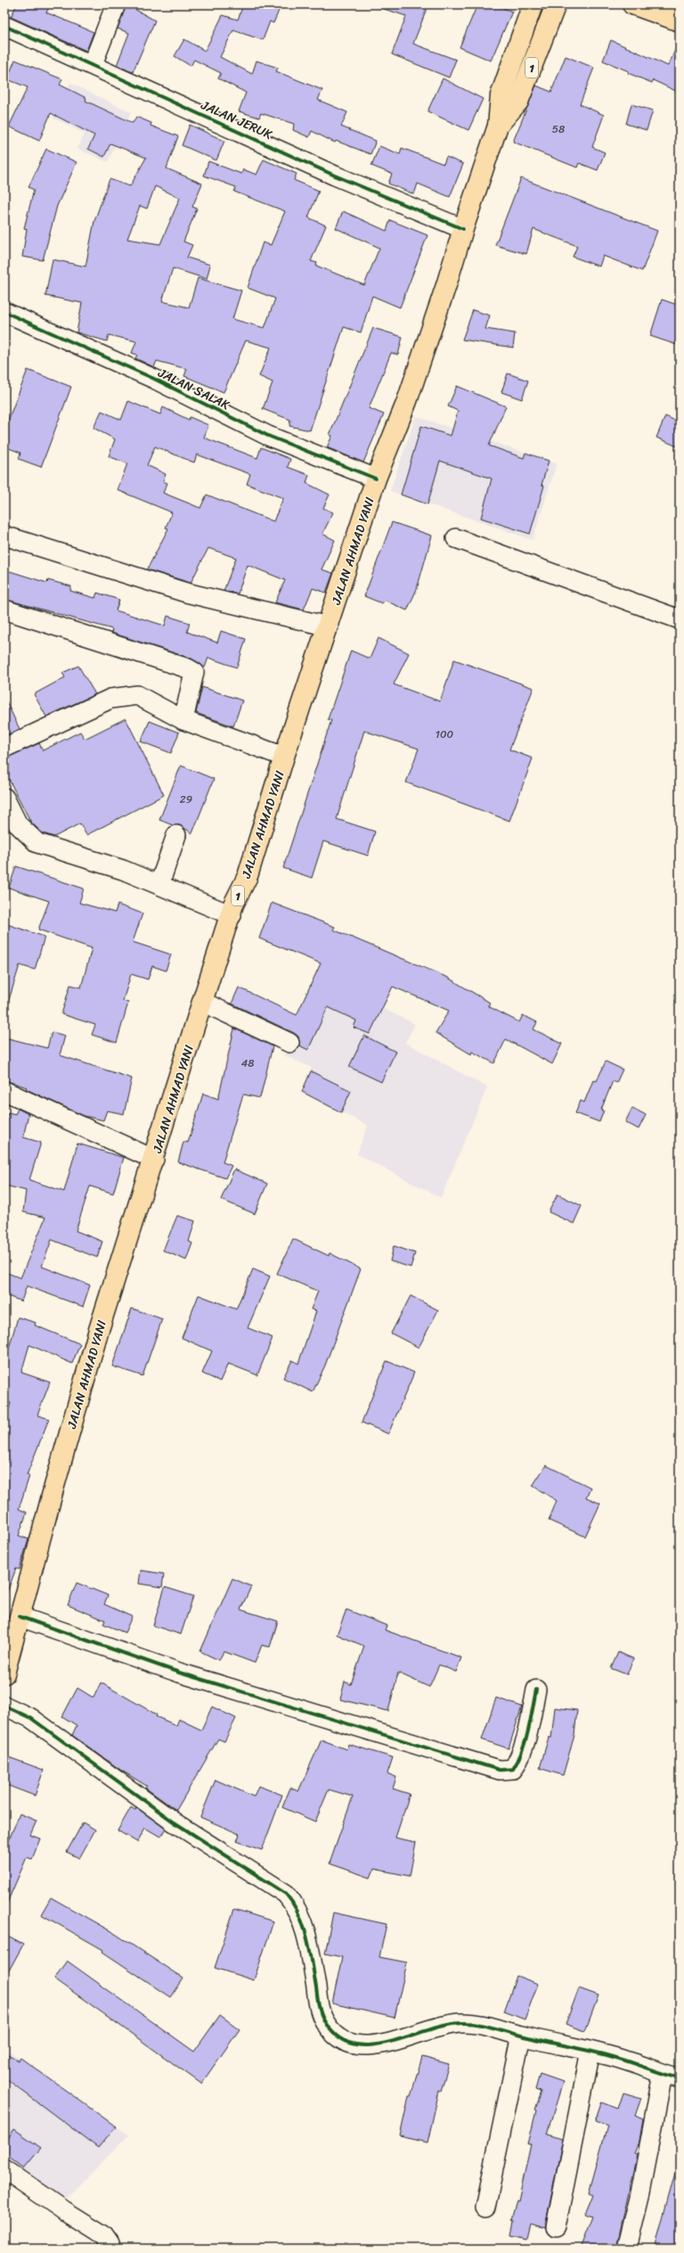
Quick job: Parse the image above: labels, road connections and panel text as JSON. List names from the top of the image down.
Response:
{
  "streets": {
    "highway": ["1", "JALAN AHMAD YANI"],
    "street": ["JALAN JERUK", "JALAN SALAK"]
  },
  "crossings": [
    ["JALAN JERUK", "JALAN AHMAD YANI"],
    ["JALAN SALAK", "JALAN AHMAD YANI"]
  ],
  "house_numbers": [
    "58",
    "100",
    "29",
    "48"
  ]
}
